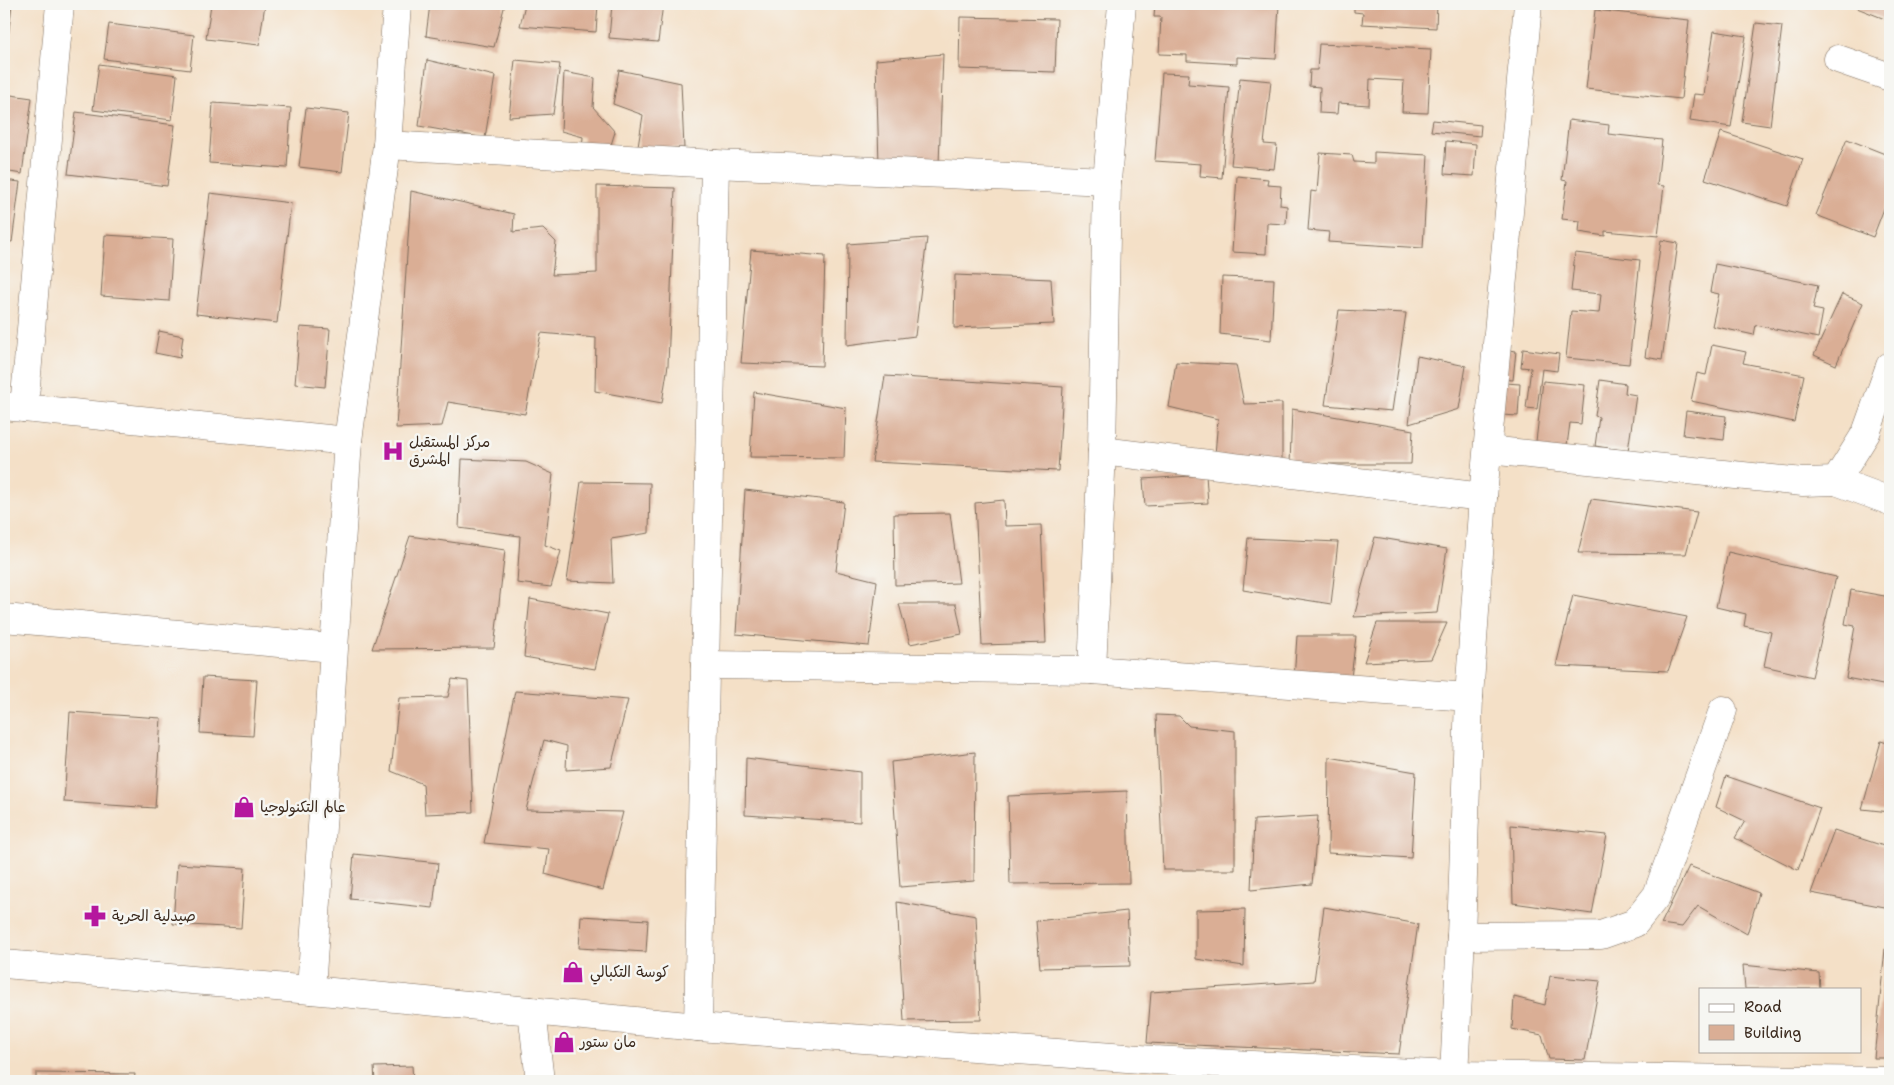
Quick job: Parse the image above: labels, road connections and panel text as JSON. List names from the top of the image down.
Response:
{
  "places": {
    "hospital": ["مركز المستقبل المشرق"],
    "shop": ["عالم التكنولوجيا", "كوسة التكبالي", "مان ستور"],
    "pharmacy": ["صيدلية الحرية"]
  },
  "legend": ["Road", "Building"]
}
